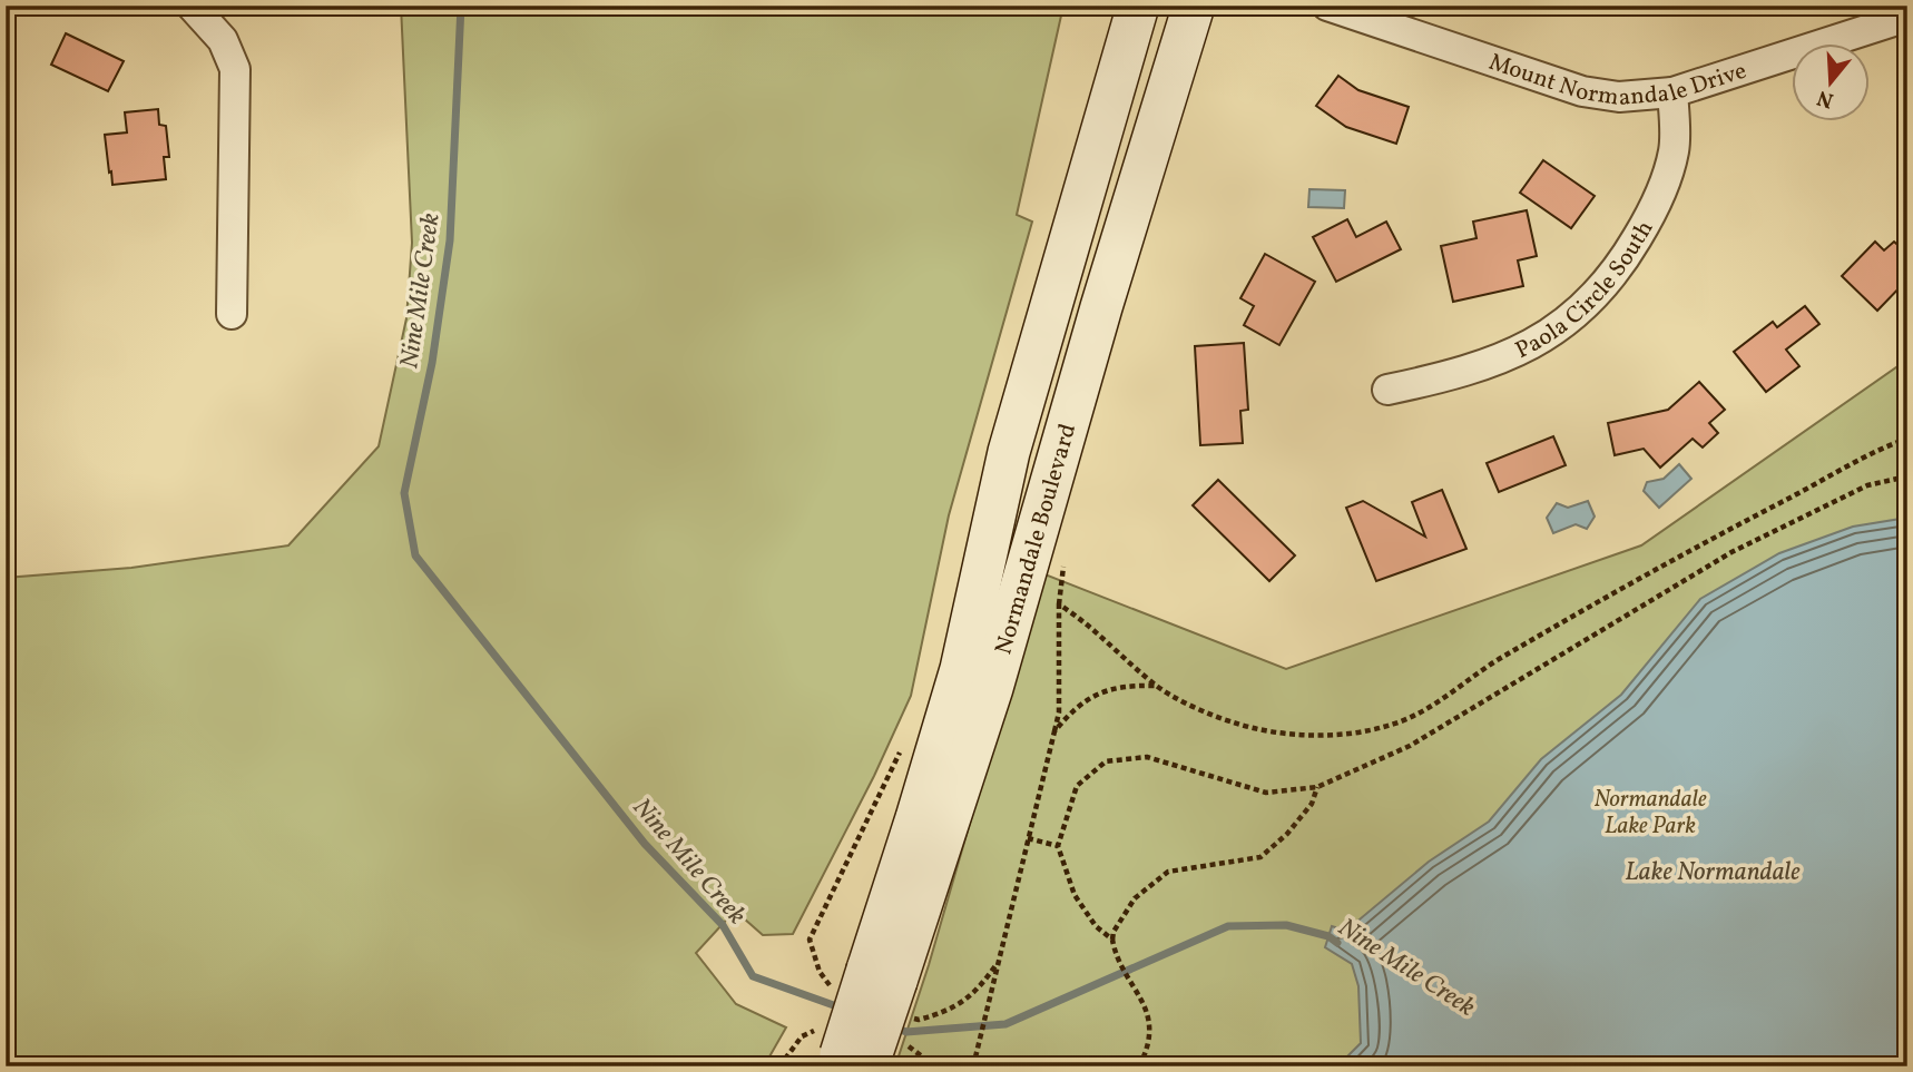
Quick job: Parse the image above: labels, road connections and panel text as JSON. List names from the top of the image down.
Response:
{
  "streets": {
    "main road": ["Normandale Boulevard"],
    "street": ["Mount Normandale Drive", "Paola Circle South"]
  },
  "crossings": [
    ["Mount Normandale Drive", "Paola Circle South"]
  ],
  "water": ["Nine Mile Creek", "Lake Normandale"],
  "parks": ["Normandale Lake Park"],
  "north": "bottom"
}
